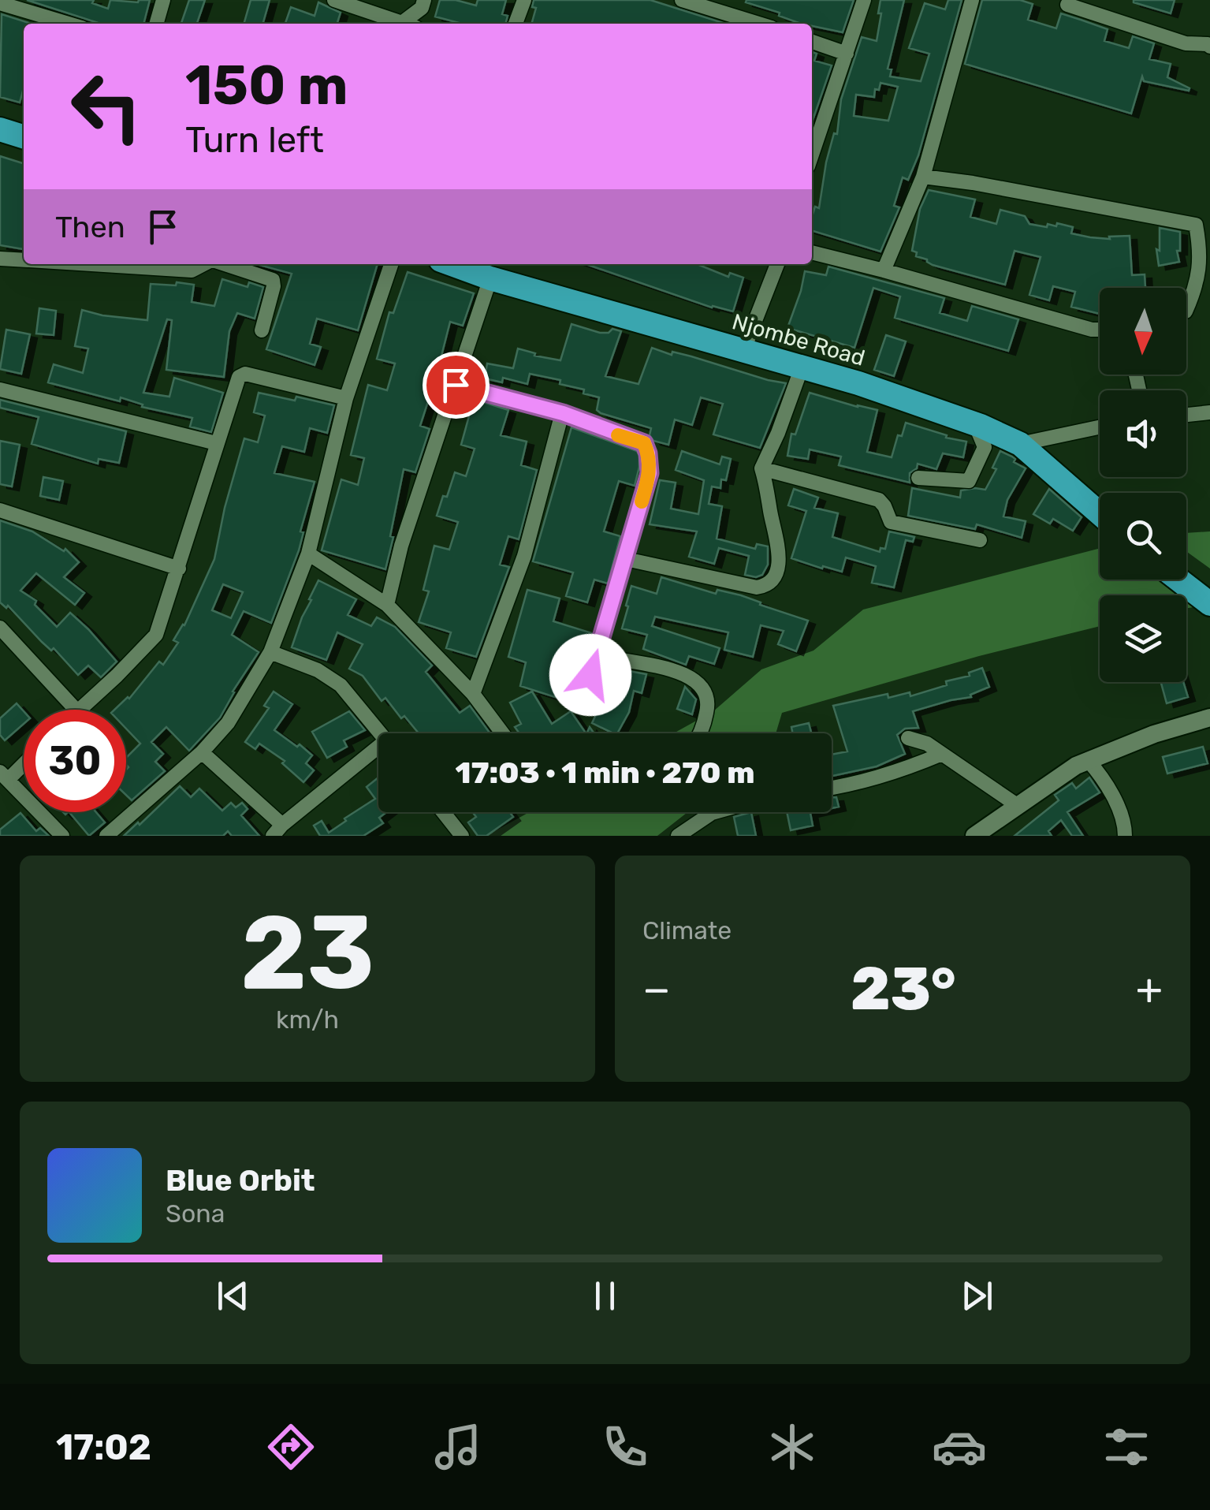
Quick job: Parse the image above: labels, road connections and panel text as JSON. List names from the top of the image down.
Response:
{
  "streets": {
    "highway": ["Njombe Road"]
  },
  "north": "bottom",
  "page": {
    "turn": ["150 m", "Turn left"],
    "then": "Then",
    "limit": "30",
    "trip": "17:03 · 1 min · 270 m",
    "tile": [
      ["23", "km/h"],
      "Climate"
    ],
    "heat": ["−", "23°", "+"],
    "song": ["Blue Orbit", "Sona"],
    "tabs": "17:02"
  }
}
